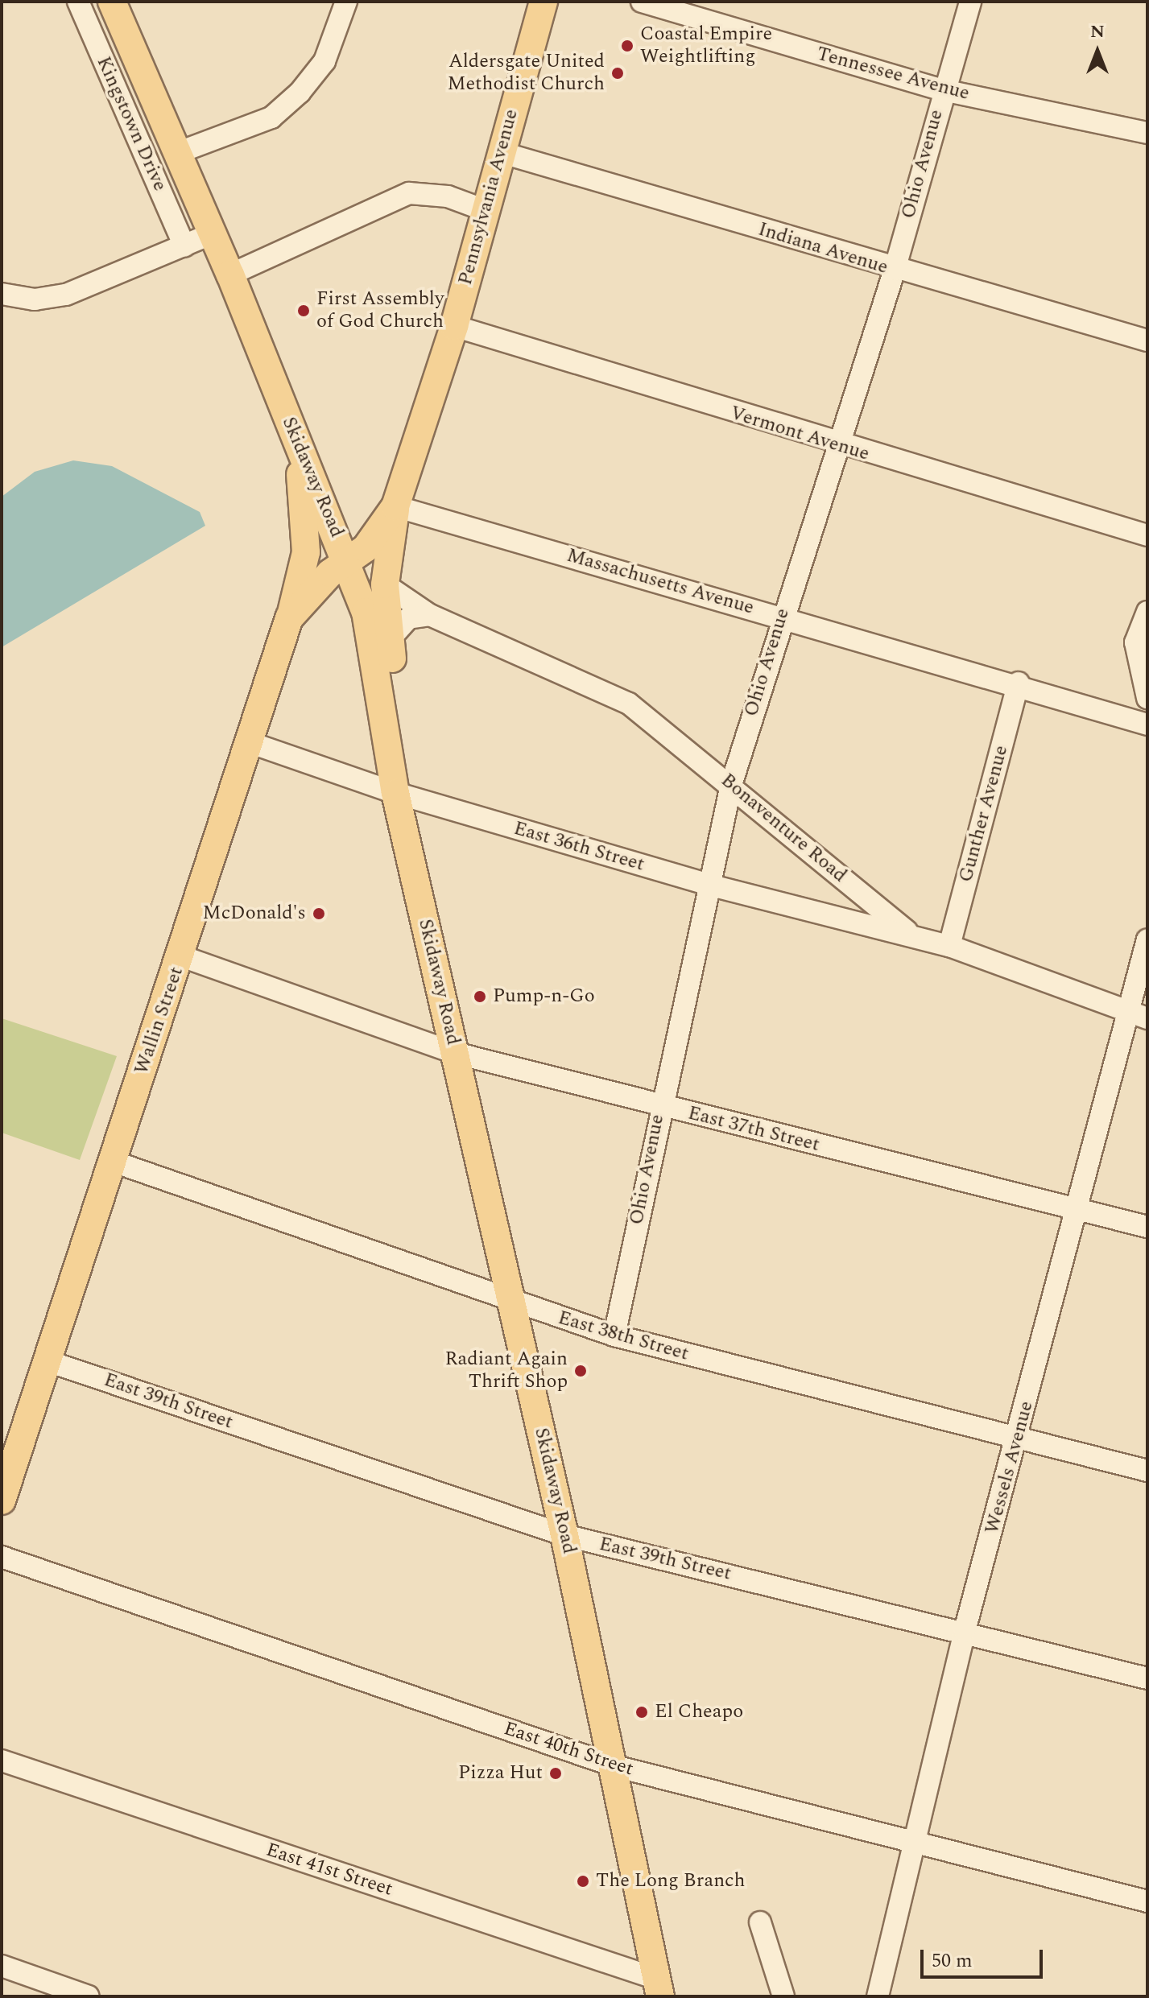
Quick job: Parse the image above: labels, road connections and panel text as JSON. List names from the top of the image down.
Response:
{
  "streets": {
    "main road": ["Pennsylvania Avenue", "Skidaway Road", "Wallin Street"],
    "street": [
      "Tennessee Avenue",
      "Kingstown Drive",
      "Ohio Avenue",
      "Indiana Avenue",
      "Vermont Avenue",
      "Massachusetts Avenue",
      "Gunther Avenue",
      "Bonaventure Road",
      "East 36th Street",
      "East 37th Street",
      "East 38th Street",
      "East 39th Street",
      "Wessels Avenue",
      "East 40th Street",
      "East 41st Street"
    ]
  },
  "crossings": [
    ["Tennessee Avenue", "Ohio Avenue"],
    ["Ohio Avenue", "Indiana Avenue"],
    ["Ohio Avenue", "Vermont Avenue"],
    ["Ohio Avenue", "Massachusetts Avenue"],
    ["Ohio Avenue", "Bonaventure Road"],
    ["Ohio Avenue", "East 36th Street"],
    ["Ohio Avenue", "East 37th Street"],
    ["Ohio Avenue", "East 38th Street"],
    ["Pennsylvania Avenue", "Indiana Avenue"],
    ["Pennsylvania Avenue", "Vermont Avenue"],
    ["Pennsylvania Avenue", "Skidaway Road"],
    ["Pennsylvania Avenue", "Massachusetts Avenue"],
    ["Pennsylvania Avenue", "Wallin Street"],
    ["Skidaway Road", "East 36th Street"],
    ["Skidaway Road", "Wallin Street"],
    ["Skidaway Road", "East 37th Street"],
    ["Skidaway Road", "East 38th Street"],
    ["Skidaway Road", "East 39th Street"],
    ["Skidaway Road", "East 40th Street"],
    ["Skidaway Road", "East 41st Street"],
    ["Massachusetts Avenue", "Gunther Avenue"],
    ["Gunther Avenue", "Bonaventure Road"],
    ["Bonaventure Road", "East 36th Street"],
    ["Bonaventure Road", "Wessels Avenue"],
    ["East 36th Street", "Wallin Street"],
    ["Wallin Street", "East 37th Street"],
    ["Wallin Street", "East 38th Street"],
    ["Wallin Street", "East 39th Street"],
    ["East 37th Street", "Wessels Avenue"],
    ["East 38th Street", "Wessels Avenue"],
    ["East 39th Street", "Wessels Avenue"],
    ["Wessels Avenue", "East 40th Street"]
  ],
  "places": [
    "Coastal Empire Weightlifting",
    "Aldersgate United Methodist Church",
    "First Assembly of God Church",
    "McDonald's",
    "Pump-n-Go",
    "Radiant Again Thrift Shop",
    "El Cheapo",
    "Pizza Hut",
    "The Long Branch"
  ],
  "scale_bar": "50 m",
  "north": "top"
}
